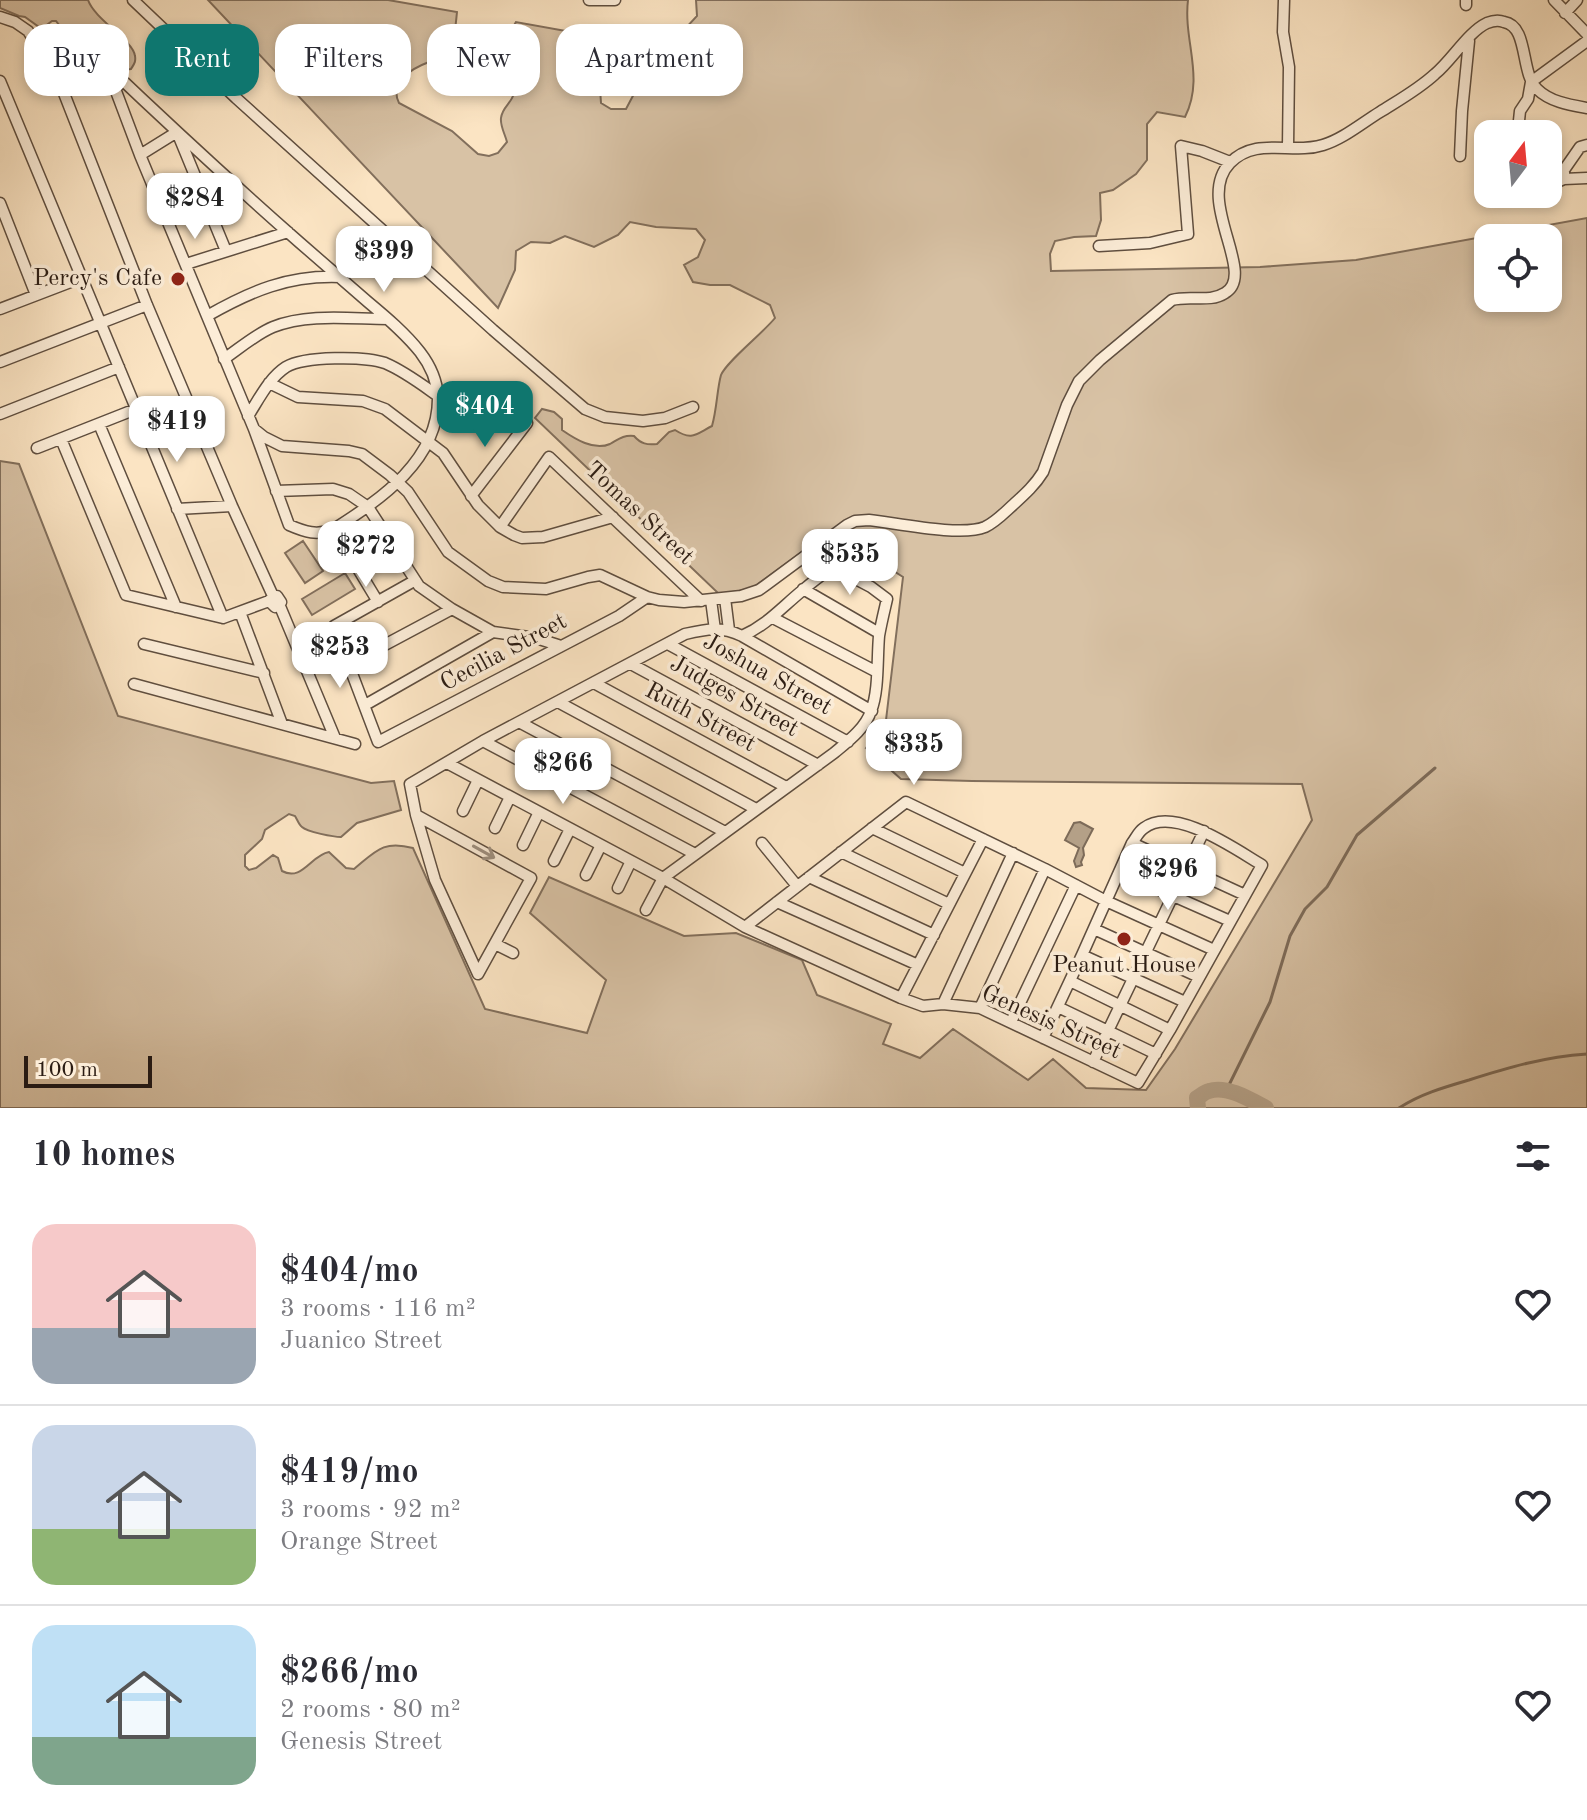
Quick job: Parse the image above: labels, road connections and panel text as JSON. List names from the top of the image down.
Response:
{
  "streets": {
    "street": [
      "Tomas Street",
      "Cecilia Street",
      "Joshua Street",
      "Judges Street",
      "Ruth Street",
      "Genesis Street"
    ]
  },
  "places": ["Percy's Cafe", "Peanut House"],
  "scale_bar": "100 m",
  "north": "top",
  "page": {
    "chip": [
      "Buy",
      "Rent",
      "Filters",
      "New",
      "Apartment"
    ],
    "price": [
      "$284",
      "$399",
      "$404",
      "$419",
      "$272",
      "$535",
      "$253",
      "$335",
      "$266",
      "$296"
    ],
    "scale": "100 m",
    "heading": "10 homes",
    "list": [
      {
        "name": "$404/mo",
        "note": "3 rooms · 116 m² · Juanico Street"
      },
      {
        "name": "$419/mo",
        "note": "3 rooms · 92 m² · Orange Street"
      },
      {
        "name": "$266/mo",
        "note": "2 rooms · 80 m² · Genesis Street"
      }
    ]
  }
}
